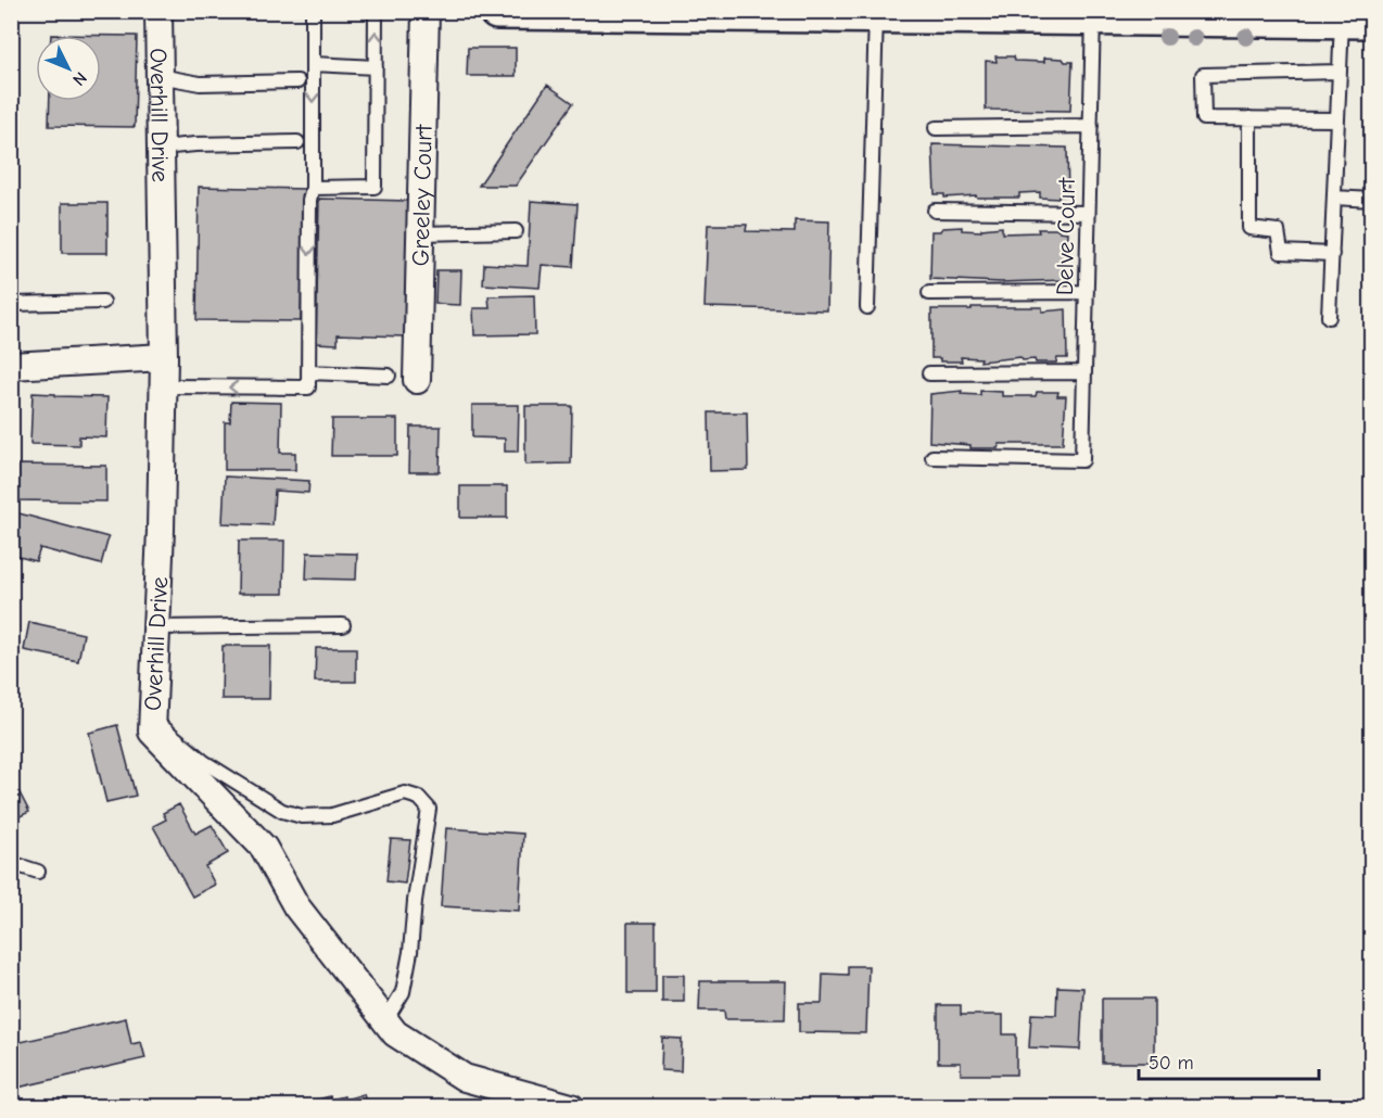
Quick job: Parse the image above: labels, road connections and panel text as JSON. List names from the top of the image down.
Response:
{
  "streets": {
    "street": ["Overhill Drive", "Greeley Court"],
    "lane": ["Delve Court"]
  },
  "scale_bar": "50 m",
  "north": "bottom right"
}
